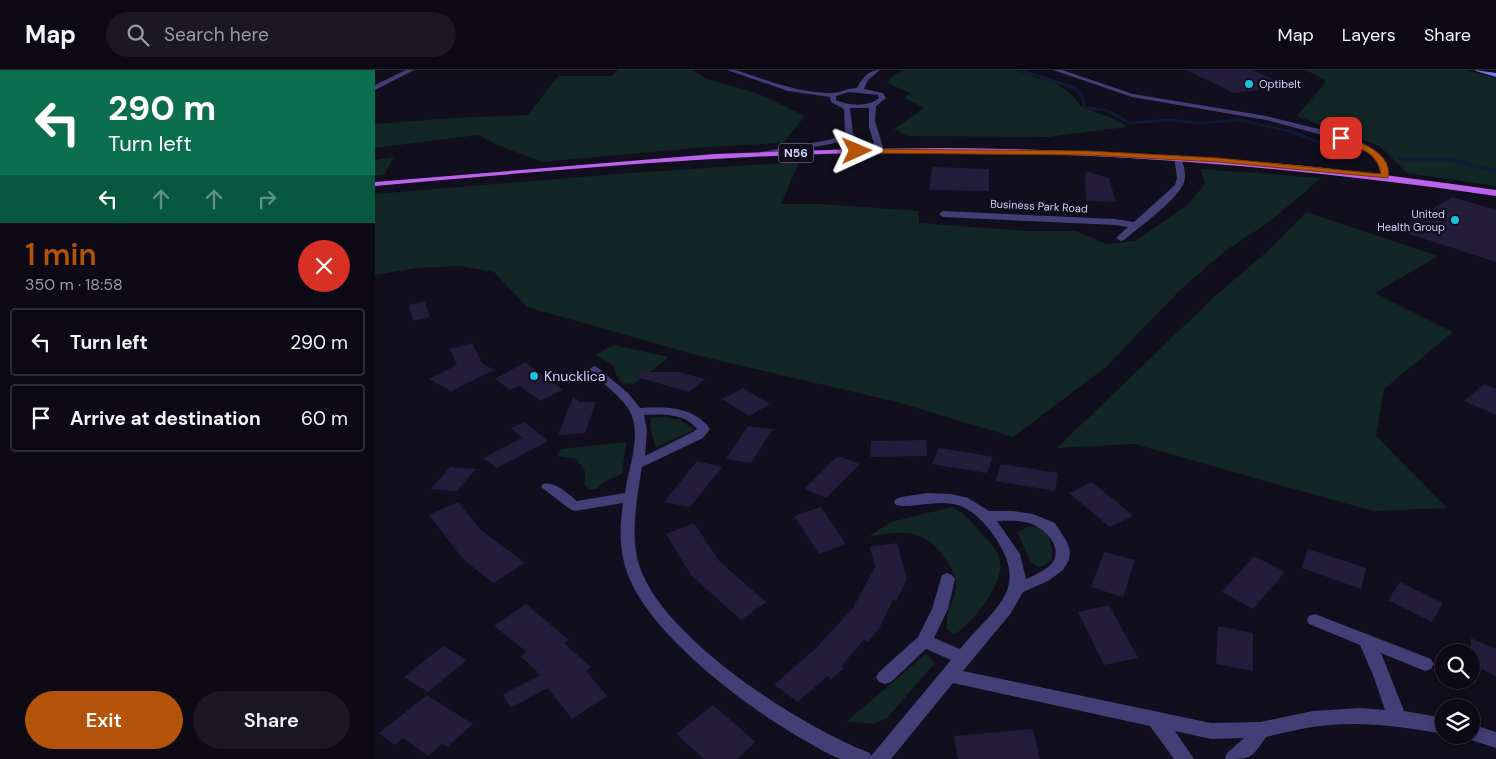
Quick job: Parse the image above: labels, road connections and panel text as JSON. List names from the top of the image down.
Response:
{
  "streets": {
    "main road": ["N56"],
    "street": ["Business Park Road"]
  },
  "places": ["Optibelt", "United Health Group", "Knucklica"],
  "page": {
    "header": "Map",
    "search": "Search here",
    "nav": ["Map", "Layers", "Share"],
    "turn": ["290 m", "Turn left"],
    "heading": ["1 min", "350 m · 18:58"],
    "list": [
      {
        "name": "Turn left",
        "value": "290 m"
      },
      {
        "name": "Arrive at destination",
        "value": "60 m"
      }
    ],
    "buttons": ["Exit", "Share"]
  }
}
